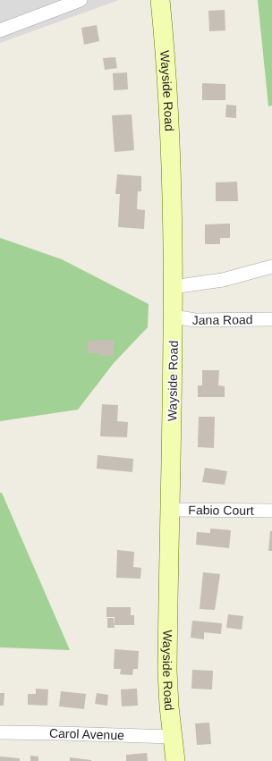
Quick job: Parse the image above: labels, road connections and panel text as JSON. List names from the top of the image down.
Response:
{
  "streets": {
    "street": [
      "Wayside Road",
      "Jana Road",
      "Fabio Court",
      "Carol Avenue"
    ]
  },
  "crossings": [
    ["Wayside Road", "Jana Road"],
    ["Wayside Road", "Fabio Court"],
    ["Wayside Road", "Carol Avenue"]
  ]
}
